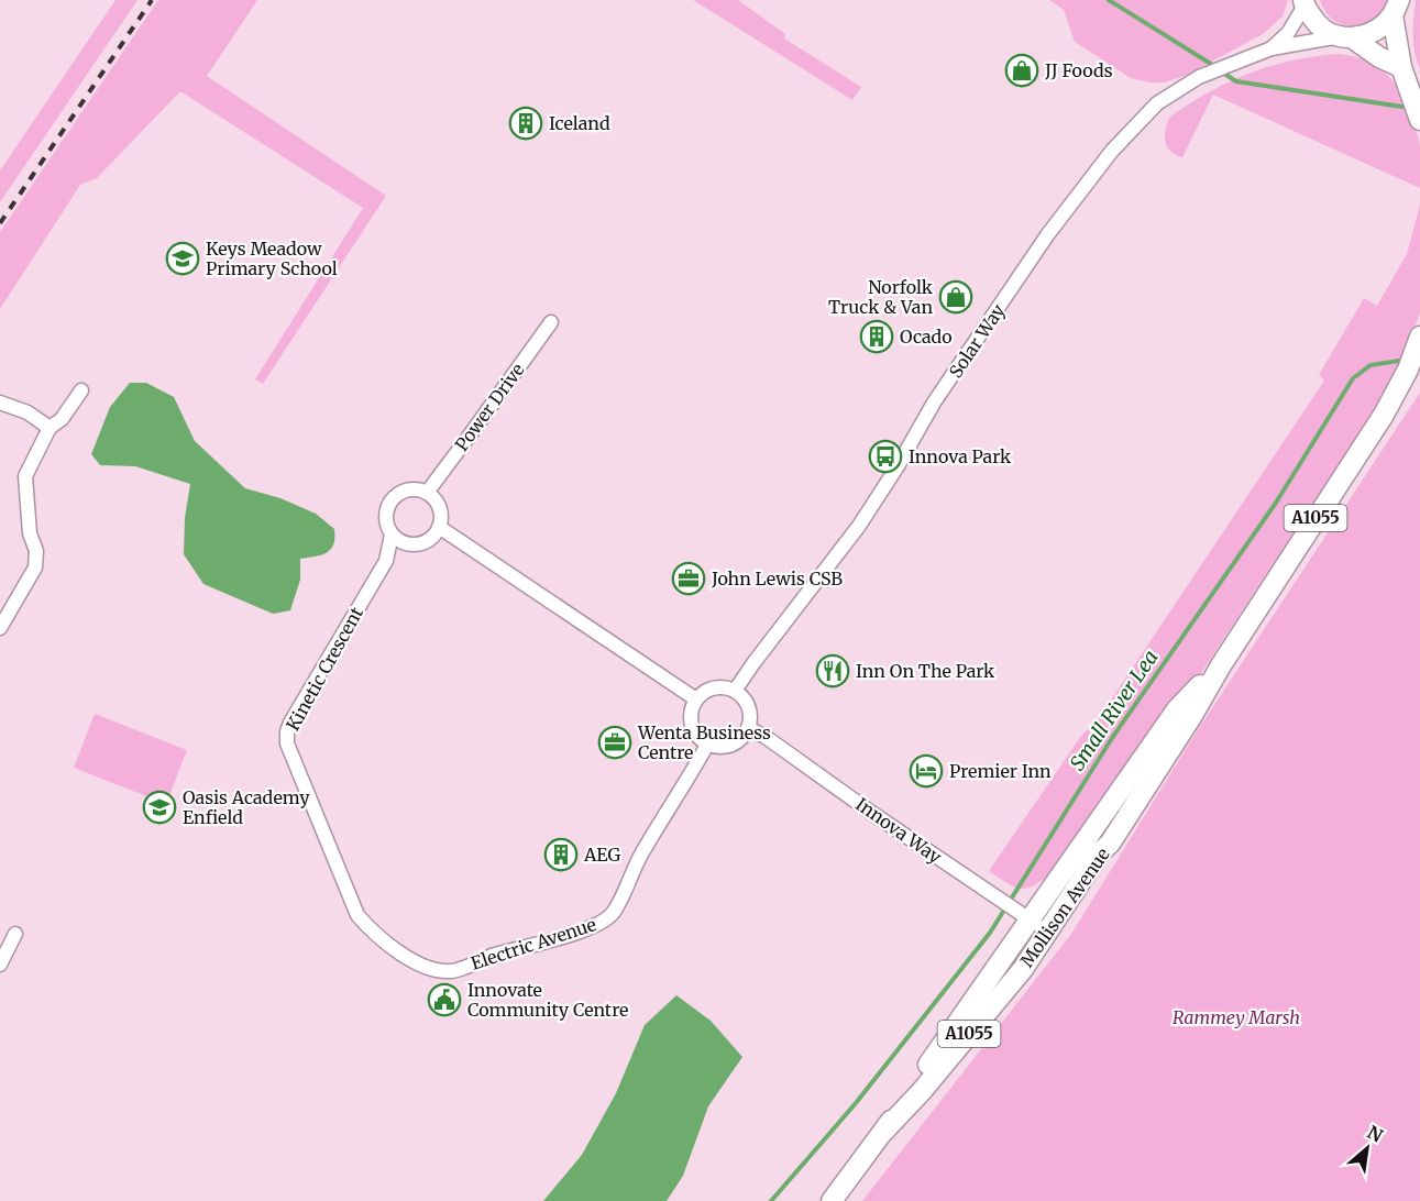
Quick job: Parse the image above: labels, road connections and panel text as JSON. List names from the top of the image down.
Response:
{
  "streets": {
    "main road": ["A1055", "Mollison Avenue"],
    "street": [
      "Solar Way",
      "Power Drive",
      "Kinetic Crescent",
      "Innova Way",
      "Electric Avenue"
    ]
  },
  "crossings": [
    ["Solar Way", "Innova Way"],
    ["Solar Way", "Electric Avenue"],
    ["Power Drive", "Kinetic Crescent"],
    ["Kinetic Crescent", "Electric Avenue"],
    ["Innova Way", "Mollison Avenue"],
    ["Innova Way", "Electric Avenue"]
  ],
  "water": ["Small River Lea"],
  "parks": ["Rammey Marsh"],
  "places": {
    "shop": ["JJ Foods", "Norfolk Truck & Van"],
    "building": ["Iceland", "Ocado", "AEG"],
    "school or university": ["Keys Meadow Primary School", "Oasis Academy Enfield"],
    "bus stop": ["Innova Park"],
    "office": ["John Lewis CSB", "Wenta Business Centre"],
    "restaurant": ["Inn On The Park"],
    "hotel": ["Premier Inn"],
    "public building": ["Innovate Community Centre"]
  },
  "north": "top right"
}
